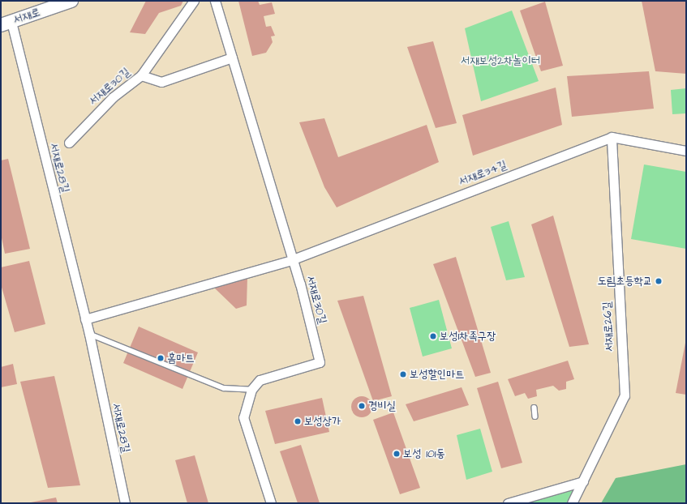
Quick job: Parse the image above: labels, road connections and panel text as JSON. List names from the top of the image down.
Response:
{
  "streets": {
    "main road": ["서재로"],
    "street": [
      "서재로30길",
      "서재로28길",
      "서재로34길",
      "서재로26길"
    ]
  },
  "crossings": [
    ["서재로", "서재로28길"],
    ["서재로30길", "서재로34길"],
    ["서재로34길", "서재로26길"]
  ],
  "parks": ["서재보성2차놀이터"],
  "places": [
    "도림초등학교",
    "보성1차족구장",
    "홈마트",
    "보성할인마트",
    "경비실",
    "보성상가",
    "보성 101동"
  ]
}
